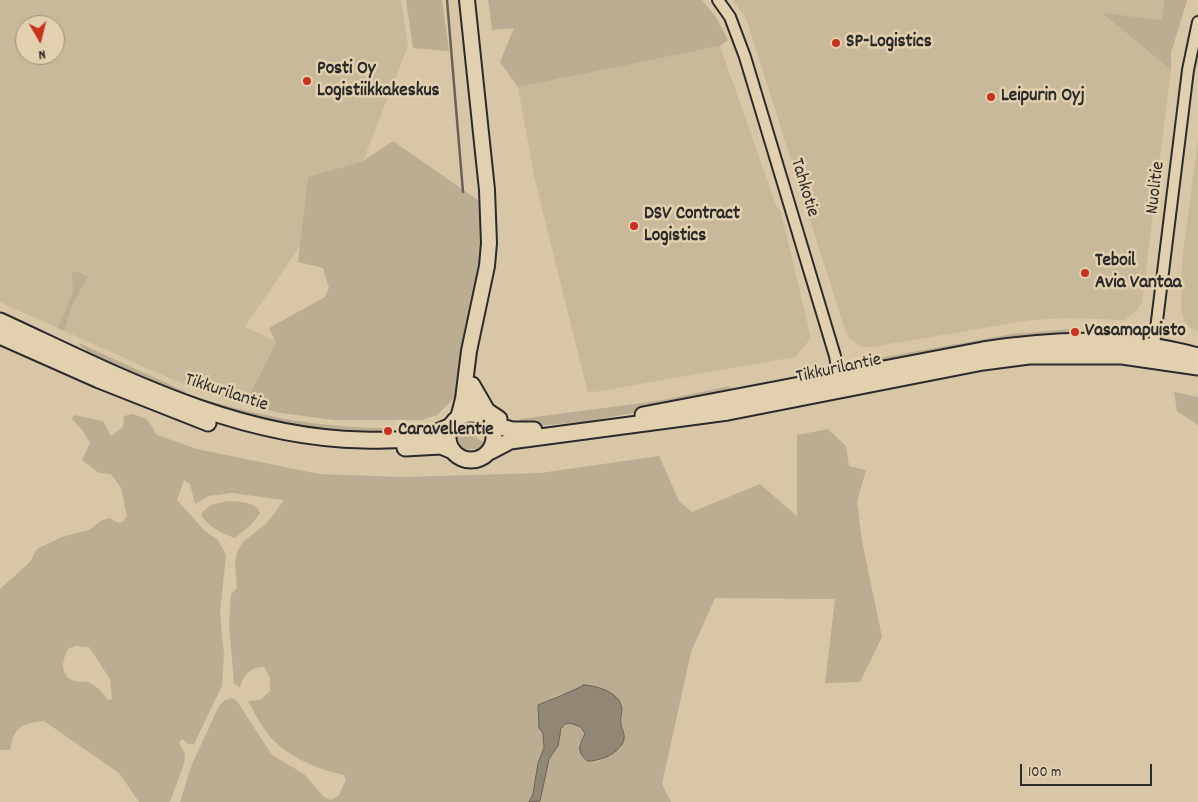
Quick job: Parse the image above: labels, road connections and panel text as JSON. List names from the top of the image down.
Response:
{
  "streets": {
    "main road": ["Tikkurilantie"],
    "street": ["Tahkotie", "Nuolitie"]
  },
  "crossings": [
    ["Tahkotie", "Tikkurilantie"],
    ["Nuolitie", "Tikkurilantie"]
  ],
  "places": [
    "SP-Logistics",
    "Posti Oy Logistiikkakeskus",
    "Leipurin Oyj",
    "DSV Contract Logistics",
    "Teboil Avia Vantaa",
    "Vasamapuisto",
    "Caravellentie"
  ],
  "scale_bar": "100 m",
  "north": "bottom"
}
